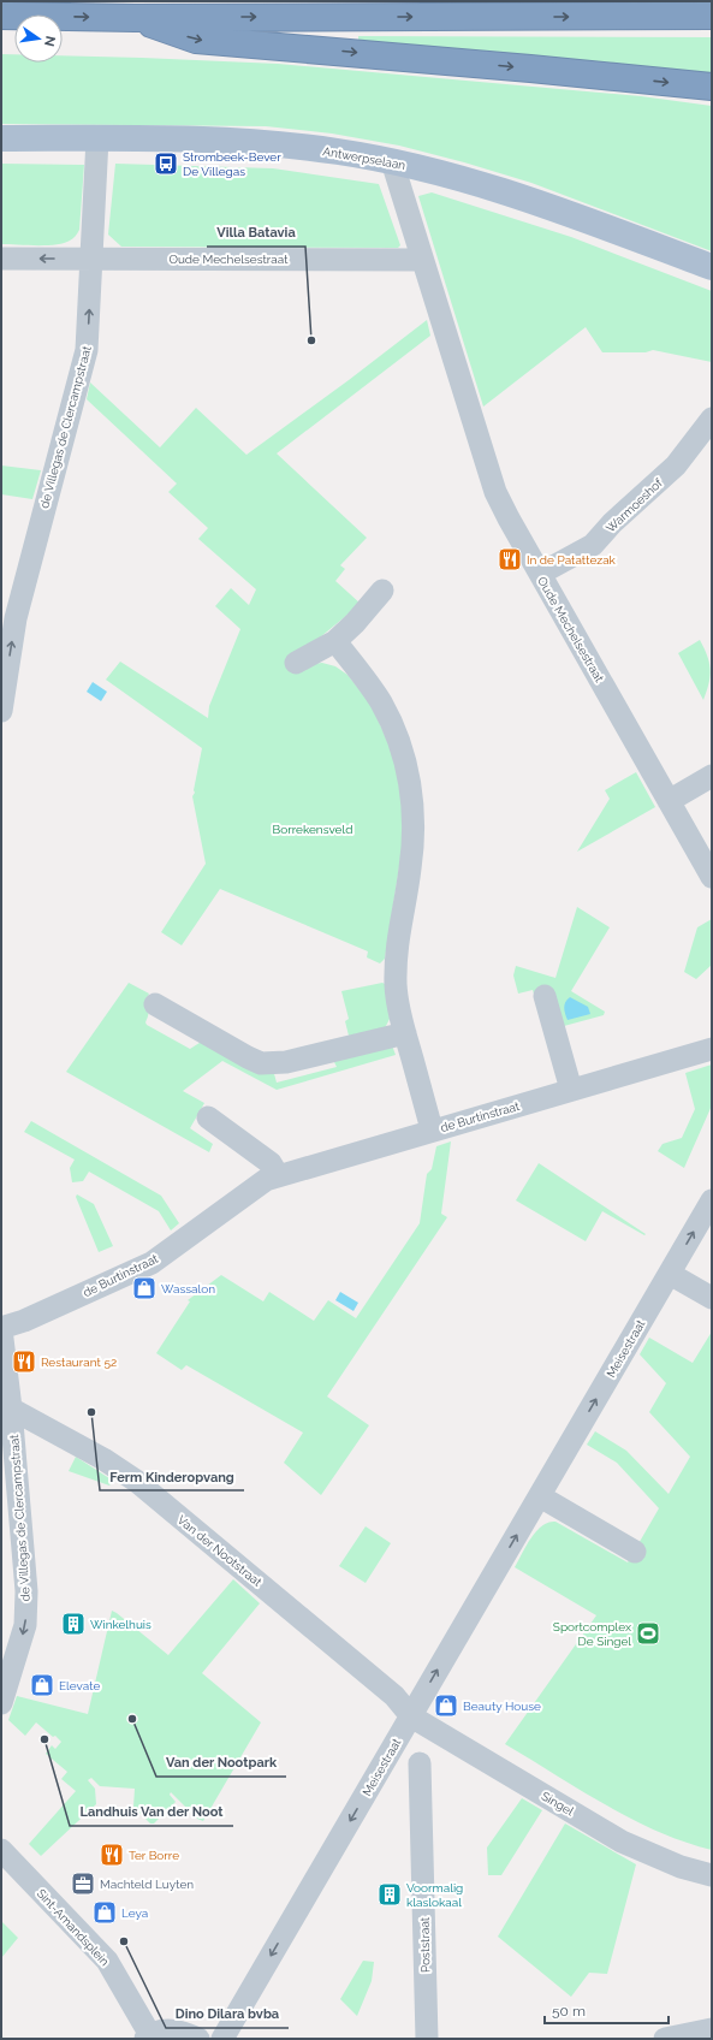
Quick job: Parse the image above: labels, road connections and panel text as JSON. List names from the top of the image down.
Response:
{
  "streets": {
    "main road": ["Antwerpselaan"],
    "street": [
      "Oude Mechelsestraat",
      "de Villegas de Clercampstraat",
      "Warmoeshof",
      "de Burtinstraat",
      "Meisestraat",
      "Van der Nootstraat",
      "Singel",
      "Sint-Amandsplein",
      "Poststraat"
    ]
  },
  "crossings": [
    ["Antwerpselaan", "Oude Mechelsestraat"],
    ["Antwerpselaan", "de Villegas de Clercampstraat"],
    ["Oude Mechelsestraat", "de Villegas de Clercampstraat"],
    ["Oude Mechelsestraat", "Warmoeshof"],
    ["de Villegas de Clercampstraat", "de Burtinstraat"],
    ["de Villegas de Clercampstraat", "Van der Nootstraat"],
    ["Meisestraat", "Van der Nootstraat"],
    ["Meisestraat", "Singel"],
    ["Van der Nootstraat", "Singel"]
  ],
  "parks": ["Borrekensveld"],
  "places": {
    "bus stop": ["Strombeek-Bever De Villegas"],
    "other": [
      "Villa Batavia",
      "Ferm Kinderopvang",
      "Van der Nootpark",
      "Landhuis Van der Noot",
      "Dino Dilara bvba"
    ],
    "restaurant": ["In de Patattezak", "Restaurant 52", "Ter Borre"],
    "shop": [
      "Wassalon",
      "Elevate",
      "Beauty House",
      "Leya"
    ],
    "building": ["Winkelhuis", "Voormalig klaslokaal"],
    "sports": ["Sportcomplex De Singel"],
    "office": ["Machteld Luyten"]
  },
  "scale_bar": "50 m",
  "north": "right"
}
